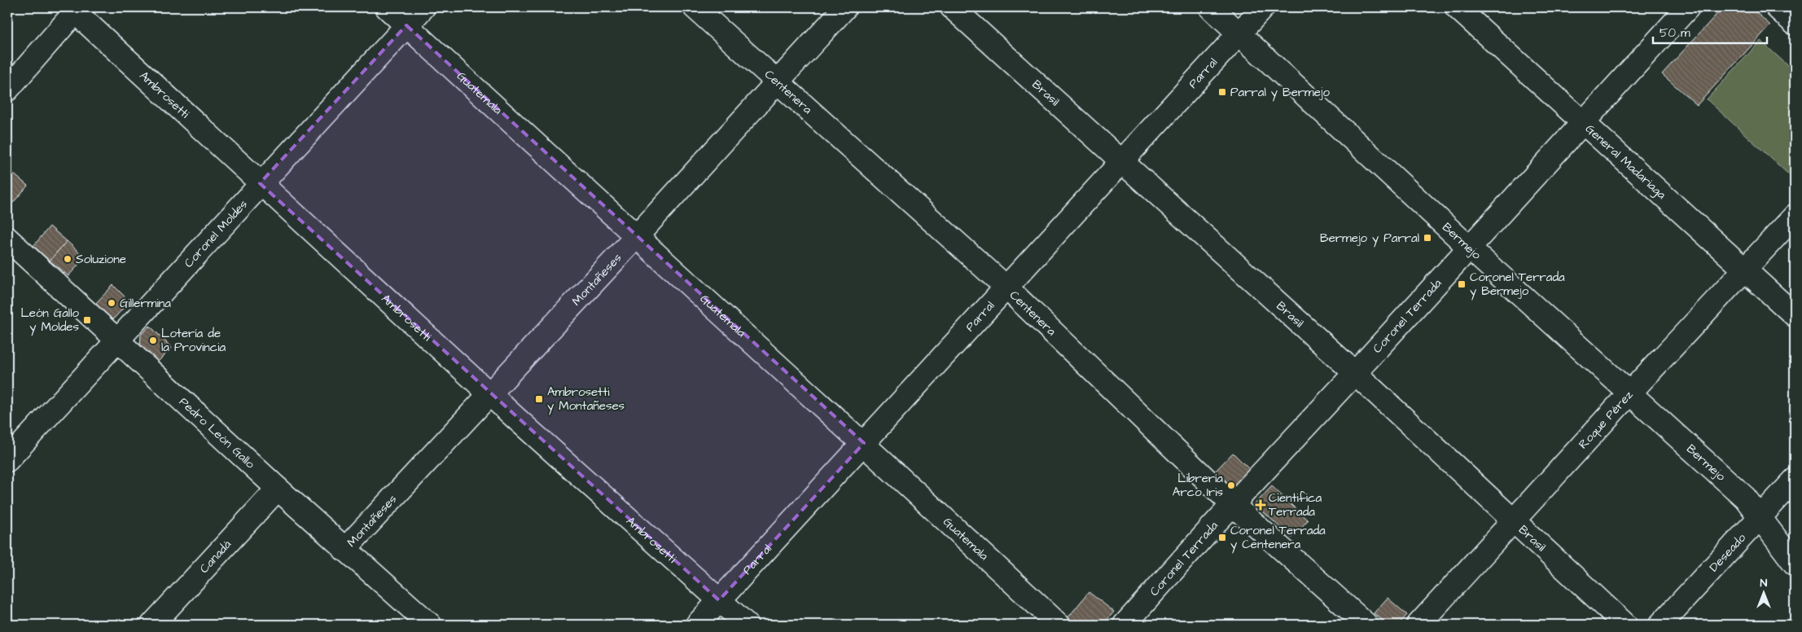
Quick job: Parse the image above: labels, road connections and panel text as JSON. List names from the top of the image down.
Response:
{
  "streets": {
    "street": [
      "Parral",
      "Centenera",
      "Guatemala",
      "Brasil",
      "Ambrosetti",
      "General Madariaga",
      "Coronel Moldes",
      "Bermejo",
      "Montañeses",
      "Coronel Terrada",
      "Roque Pérez",
      "Pedro León Gallo",
      "Deseado",
      "Canadá"
    ]
  },
  "crossings": [
    ["Parral", "Centenera"],
    ["Parral", "Guatemala"],
    ["Parral", "Brasil"],
    ["Parral", "Ambrosetti"],
    ["Parral", "Bermejo"],
    ["Centenera", "Montañeses"],
    ["Centenera", "Coronel Terrada"],
    ["Guatemala", "Coronel Moldes"],
    ["Guatemala", "Montañeses"],
    ["Brasil", "Coronel Terrada"],
    ["Brasil", "Roque Pérez"],
    ["Ambrosetti", "Coronel Moldes"],
    ["Ambrosetti", "Montañeses"],
    ["General Madariaga", "Coronel Terrada"],
    ["General Madariaga", "Roque Pérez"],
    ["Coronel Moldes", "Pedro León Gallo"],
    ["Bermejo", "Coronel Terrada"],
    ["Bermejo", "Roque Pérez"],
    ["Bermejo", "Deseado"],
    ["Montañeses", "Pedro León Gallo"],
    ["Pedro León Gallo", "Canadá"]
  ],
  "places": {
    "transit": [
      "Parral y Bermejo",
      "Bermejo y Parral",
      "Coronel Terrada y Bermejo",
      "León Gallo y Moldes",
      "Ambrosetti y Montañeses",
      "Coronel Terrada y Centenera"
    ],
    "other": [
      "Soluzione",
      "Gillermina",
      "Lotería de la Provincia",
      "Librería Arco Iris"
    ],
    "health": ["Cientifica Terrada"]
  },
  "scale_bar": "50 m",
  "north": "top"
}
